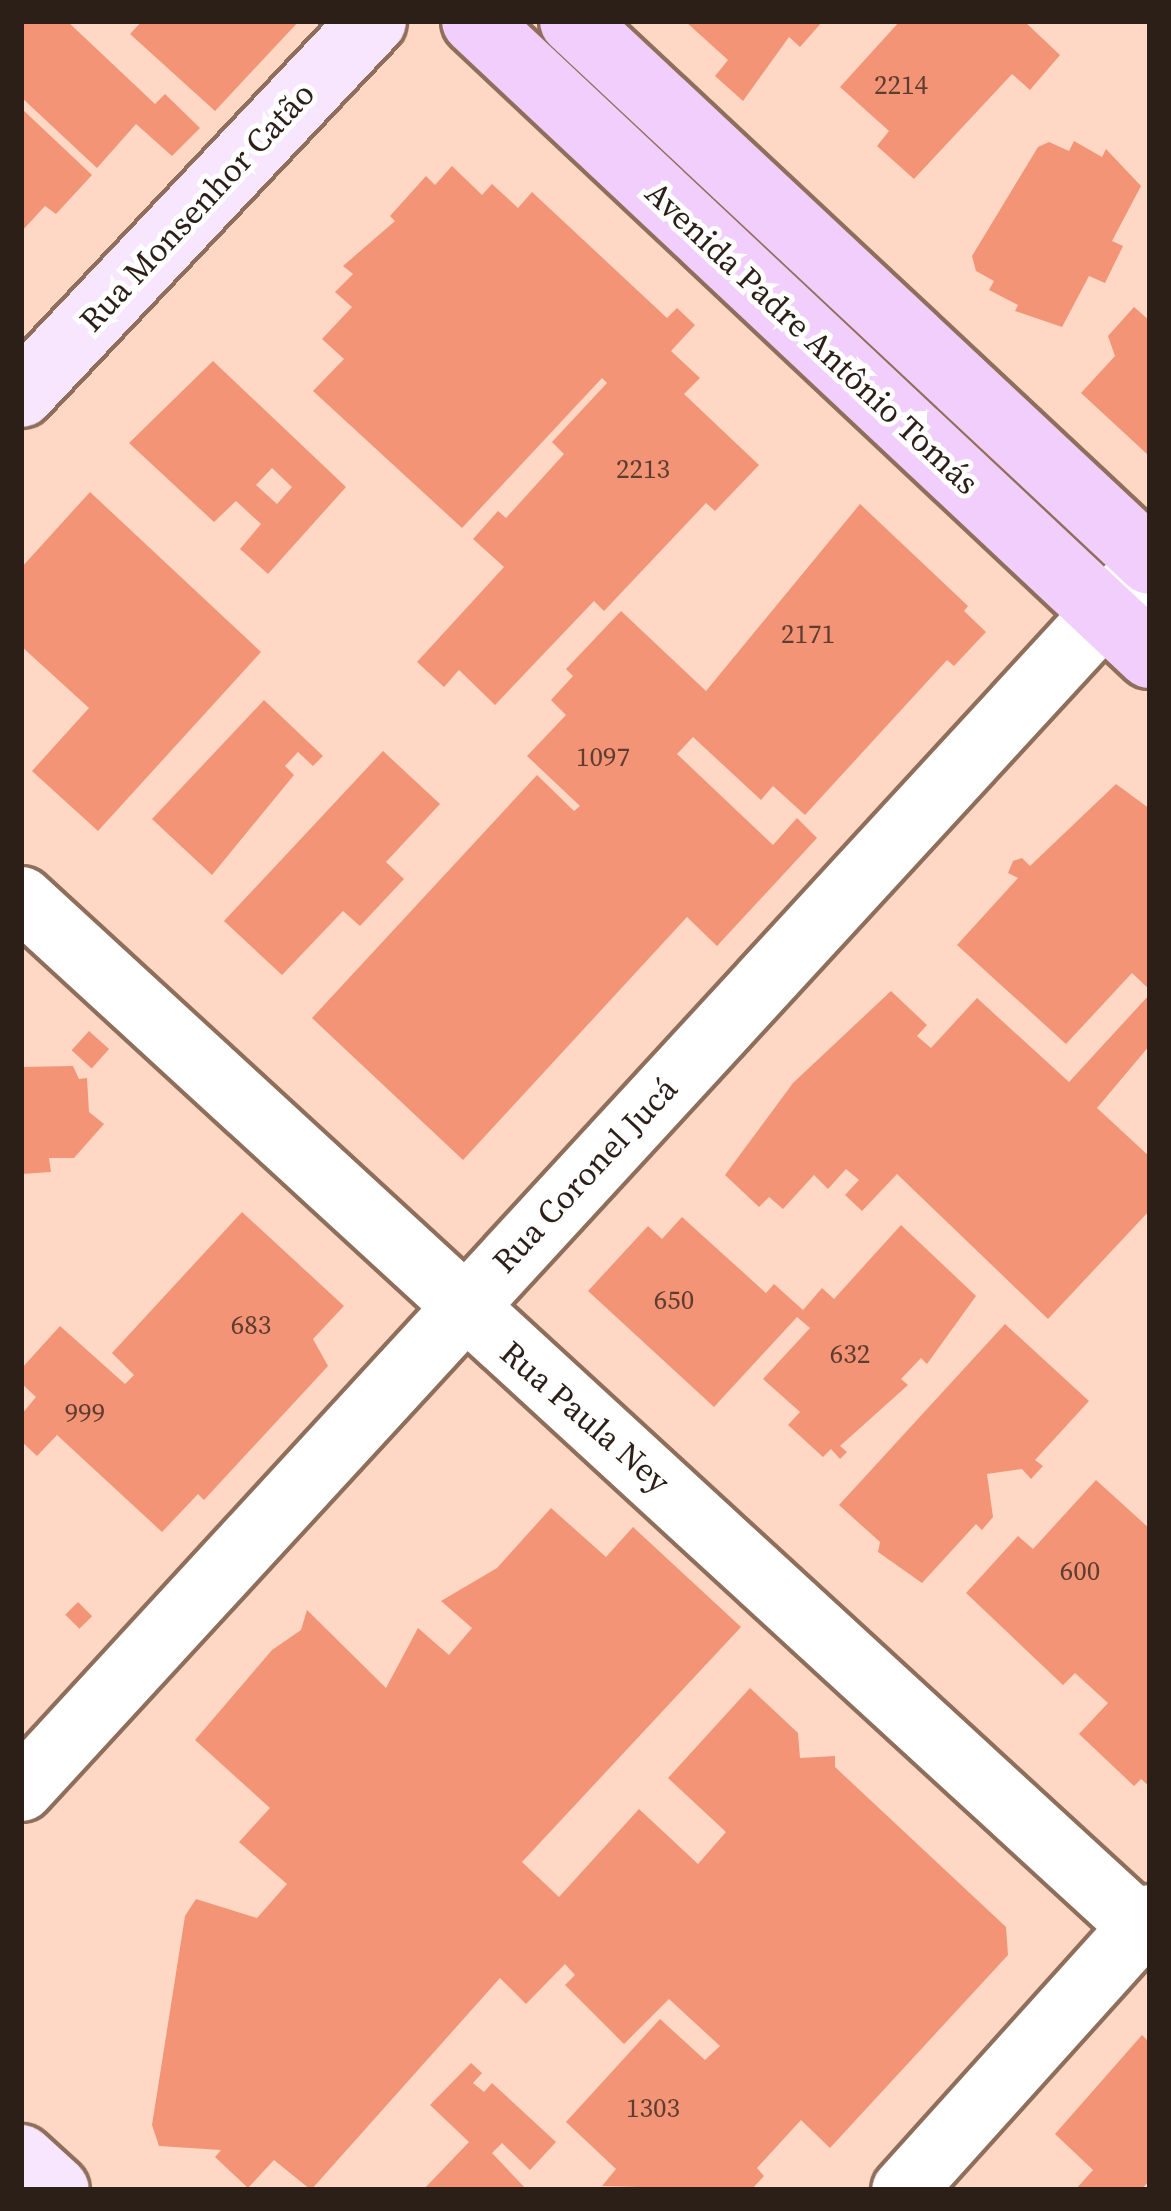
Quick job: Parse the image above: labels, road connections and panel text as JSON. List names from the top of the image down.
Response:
{
  "streets": {
    "main road": ["Avenida Padre Antônio Tomás"],
    "street": ["Rua Monsenhor Catão", "Rua Coronel Jucá", "Rua Paula Ney"]
  },
  "crossings": [
    ["Avenida Padre Antônio Tomás", "Rua Coronel Jucá"],
    ["Rua Coronel Jucá", "Rua Paula Ney"]
  ],
  "house_numbers": [
    "2214",
    "2213",
    "2171",
    "1097",
    "650",
    "683",
    "632",
    "999",
    "600",
    "1303"
  ]
}
